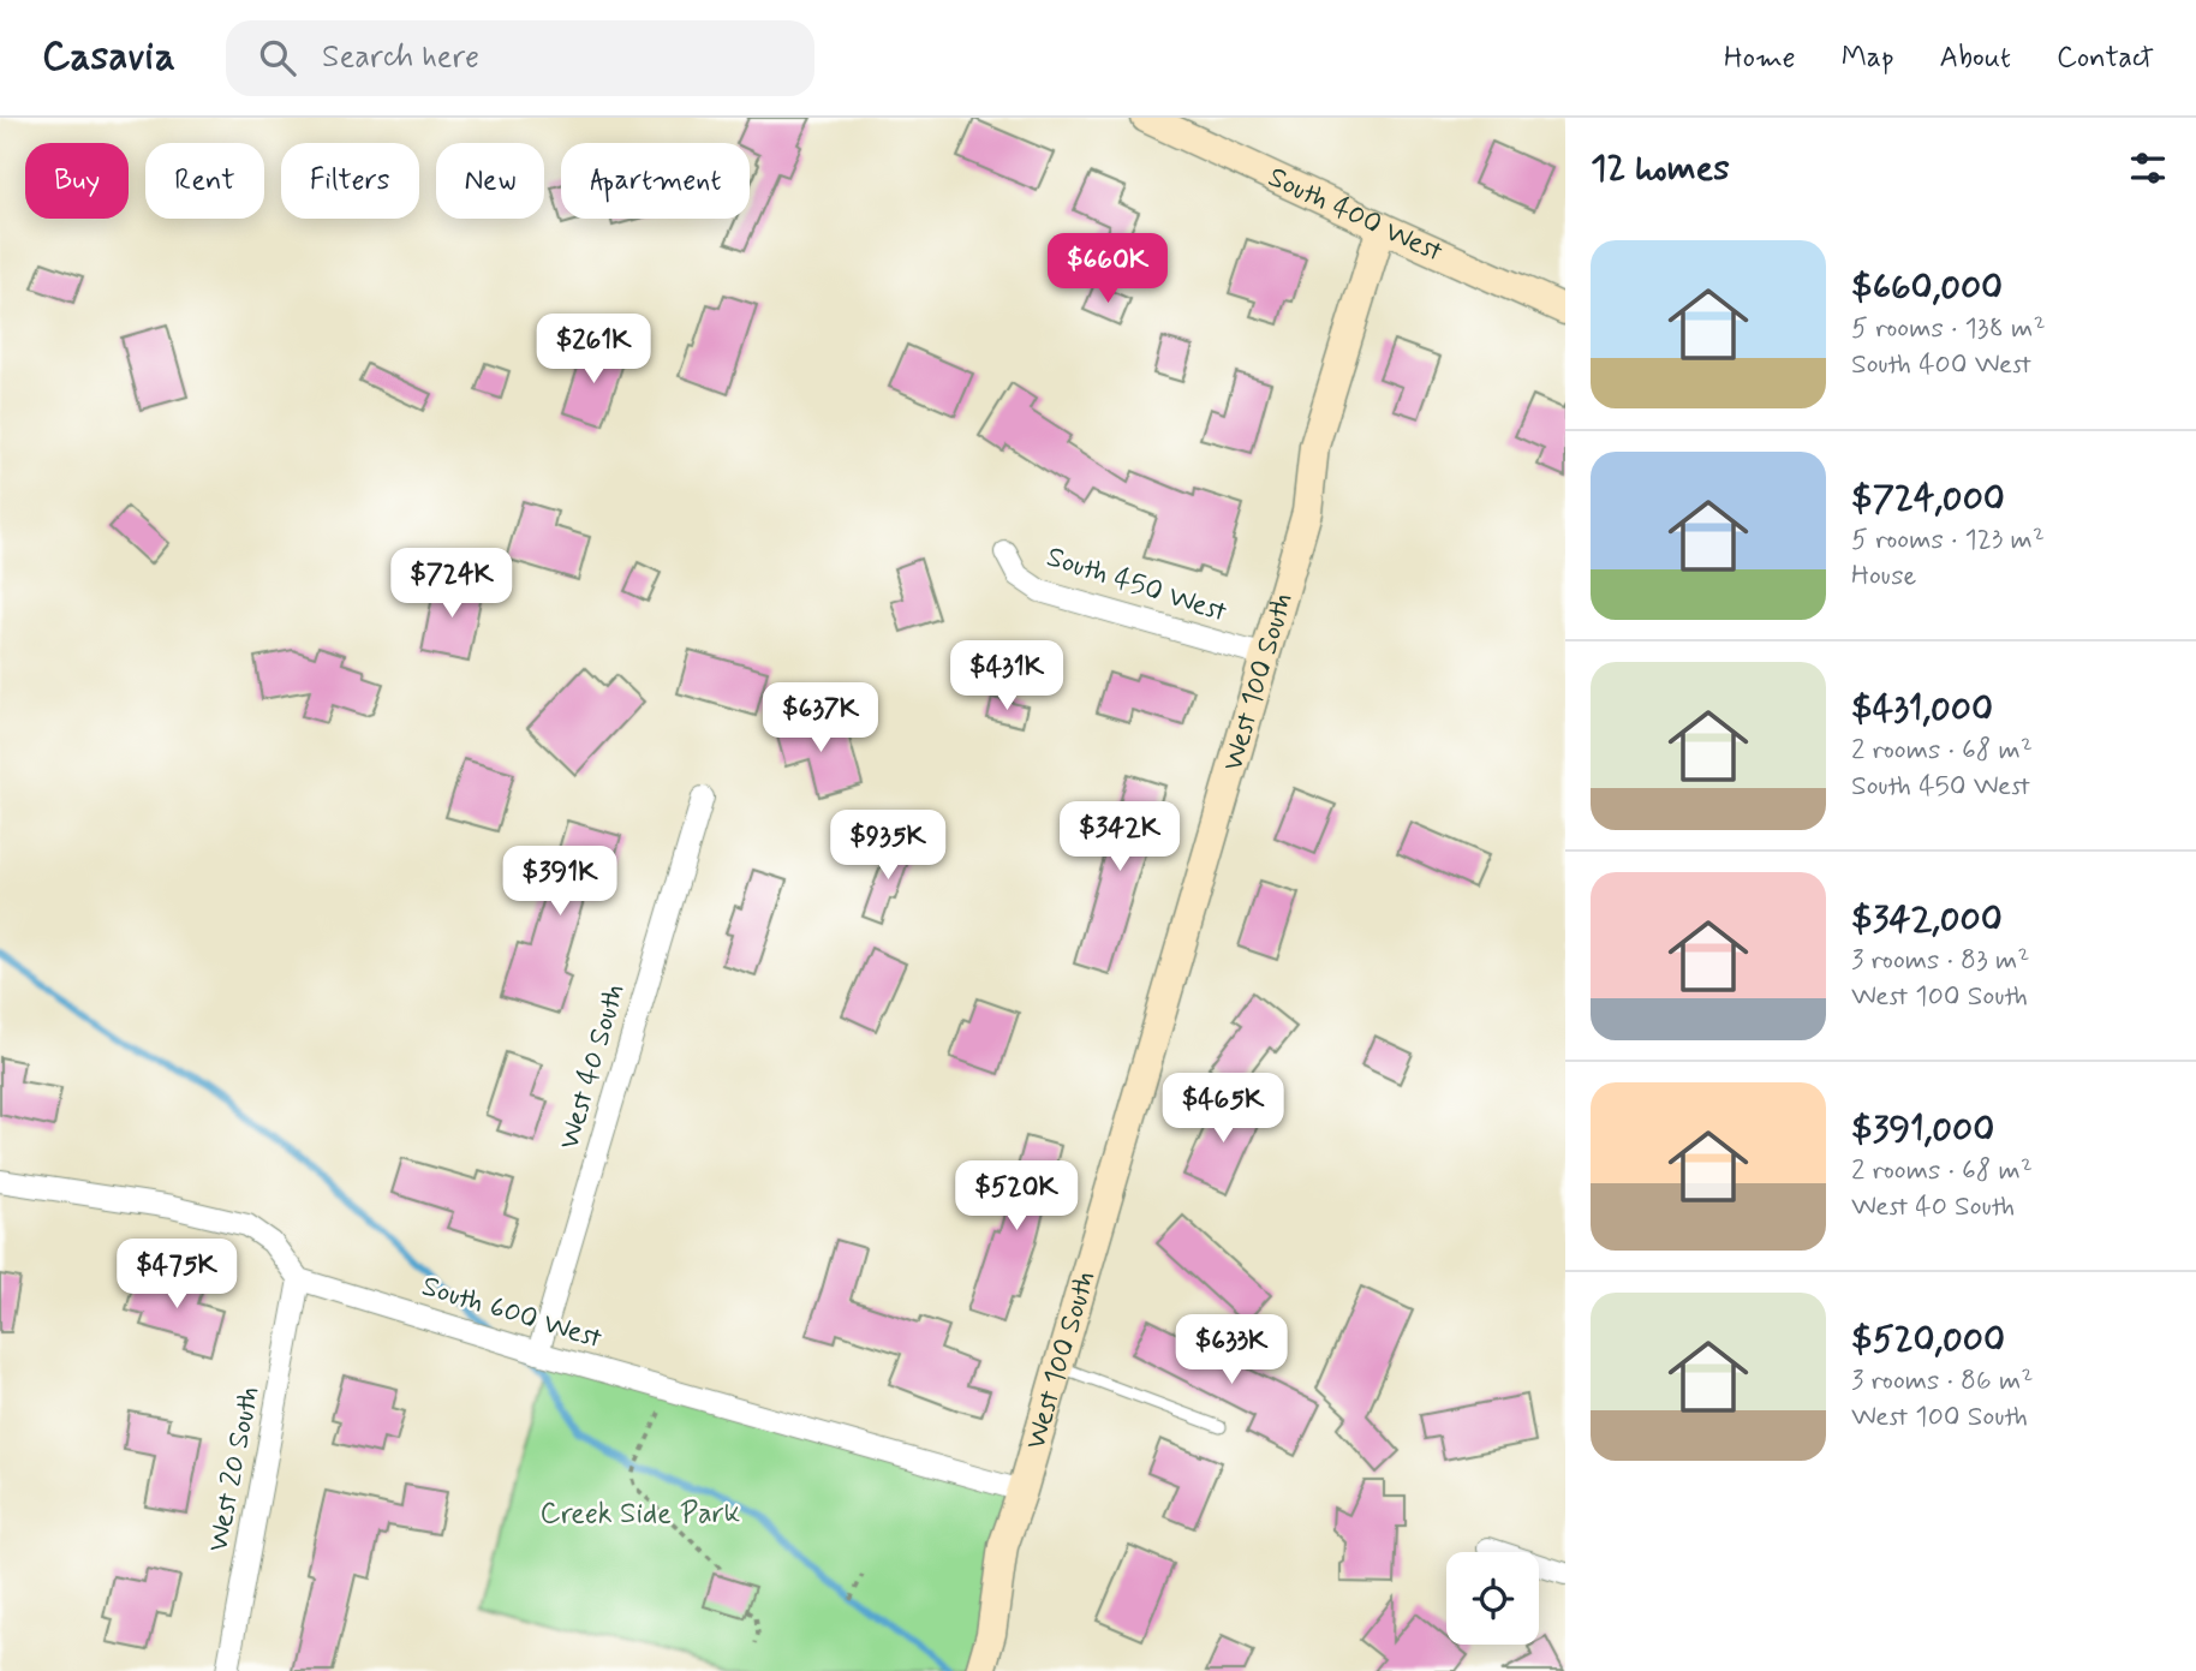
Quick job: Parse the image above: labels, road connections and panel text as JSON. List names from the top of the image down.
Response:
{
  "streets": {
    "street": [
      "South 400 West",
      "South 450 West",
      "West 100 South",
      "West 40 South",
      "South 600 West",
      "West 20 South"
    ]
  },
  "crossings": [
    ["South 400 West", "West 100 South"],
    ["South 450 West", "West 100 South"],
    ["West 100 South", "South 600 West"],
    ["West 40 South", "South 600 West"],
    ["South 600 West", "West 20 South"]
  ],
  "parks": ["Creek Side Park"],
  "page": {
    "header": "Casavia",
    "search": "Search here",
    "nav": [
      "Home",
      "Map",
      "About",
      "Contact"
    ],
    "heading": "12 homes",
    "chip": [
      "Buy",
      "Rent",
      "Filters",
      "New",
      "Apartment"
    ],
    "list": [
      {
        "name": "$660,000",
        "note": "5 rooms · 138 m² · South 400 West"
      },
      {
        "name": "$724,000",
        "note": "5 rooms · 123 m² · House"
      },
      {
        "name": "$431,000",
        "note": "2 rooms · 68 m² · South 450 West"
      },
      {
        "name": "$342,000",
        "note": "3 rooms · 83 m² · West 100 South"
      },
      {
        "name": "$391,000",
        "note": "2 rooms · 68 m² · West 40 South"
      },
      {
        "name": "$520,000",
        "note": "3 rooms · 86 m² · West 100 South"
      }
    ],
    "price": [
      "$660K",
      "$261K",
      "$724K",
      "$431K",
      "$637K",
      "$342K",
      "$935K",
      "$391K",
      "$465K",
      "$520K",
      "$475K",
      "$633K"
    ]
  }
}
